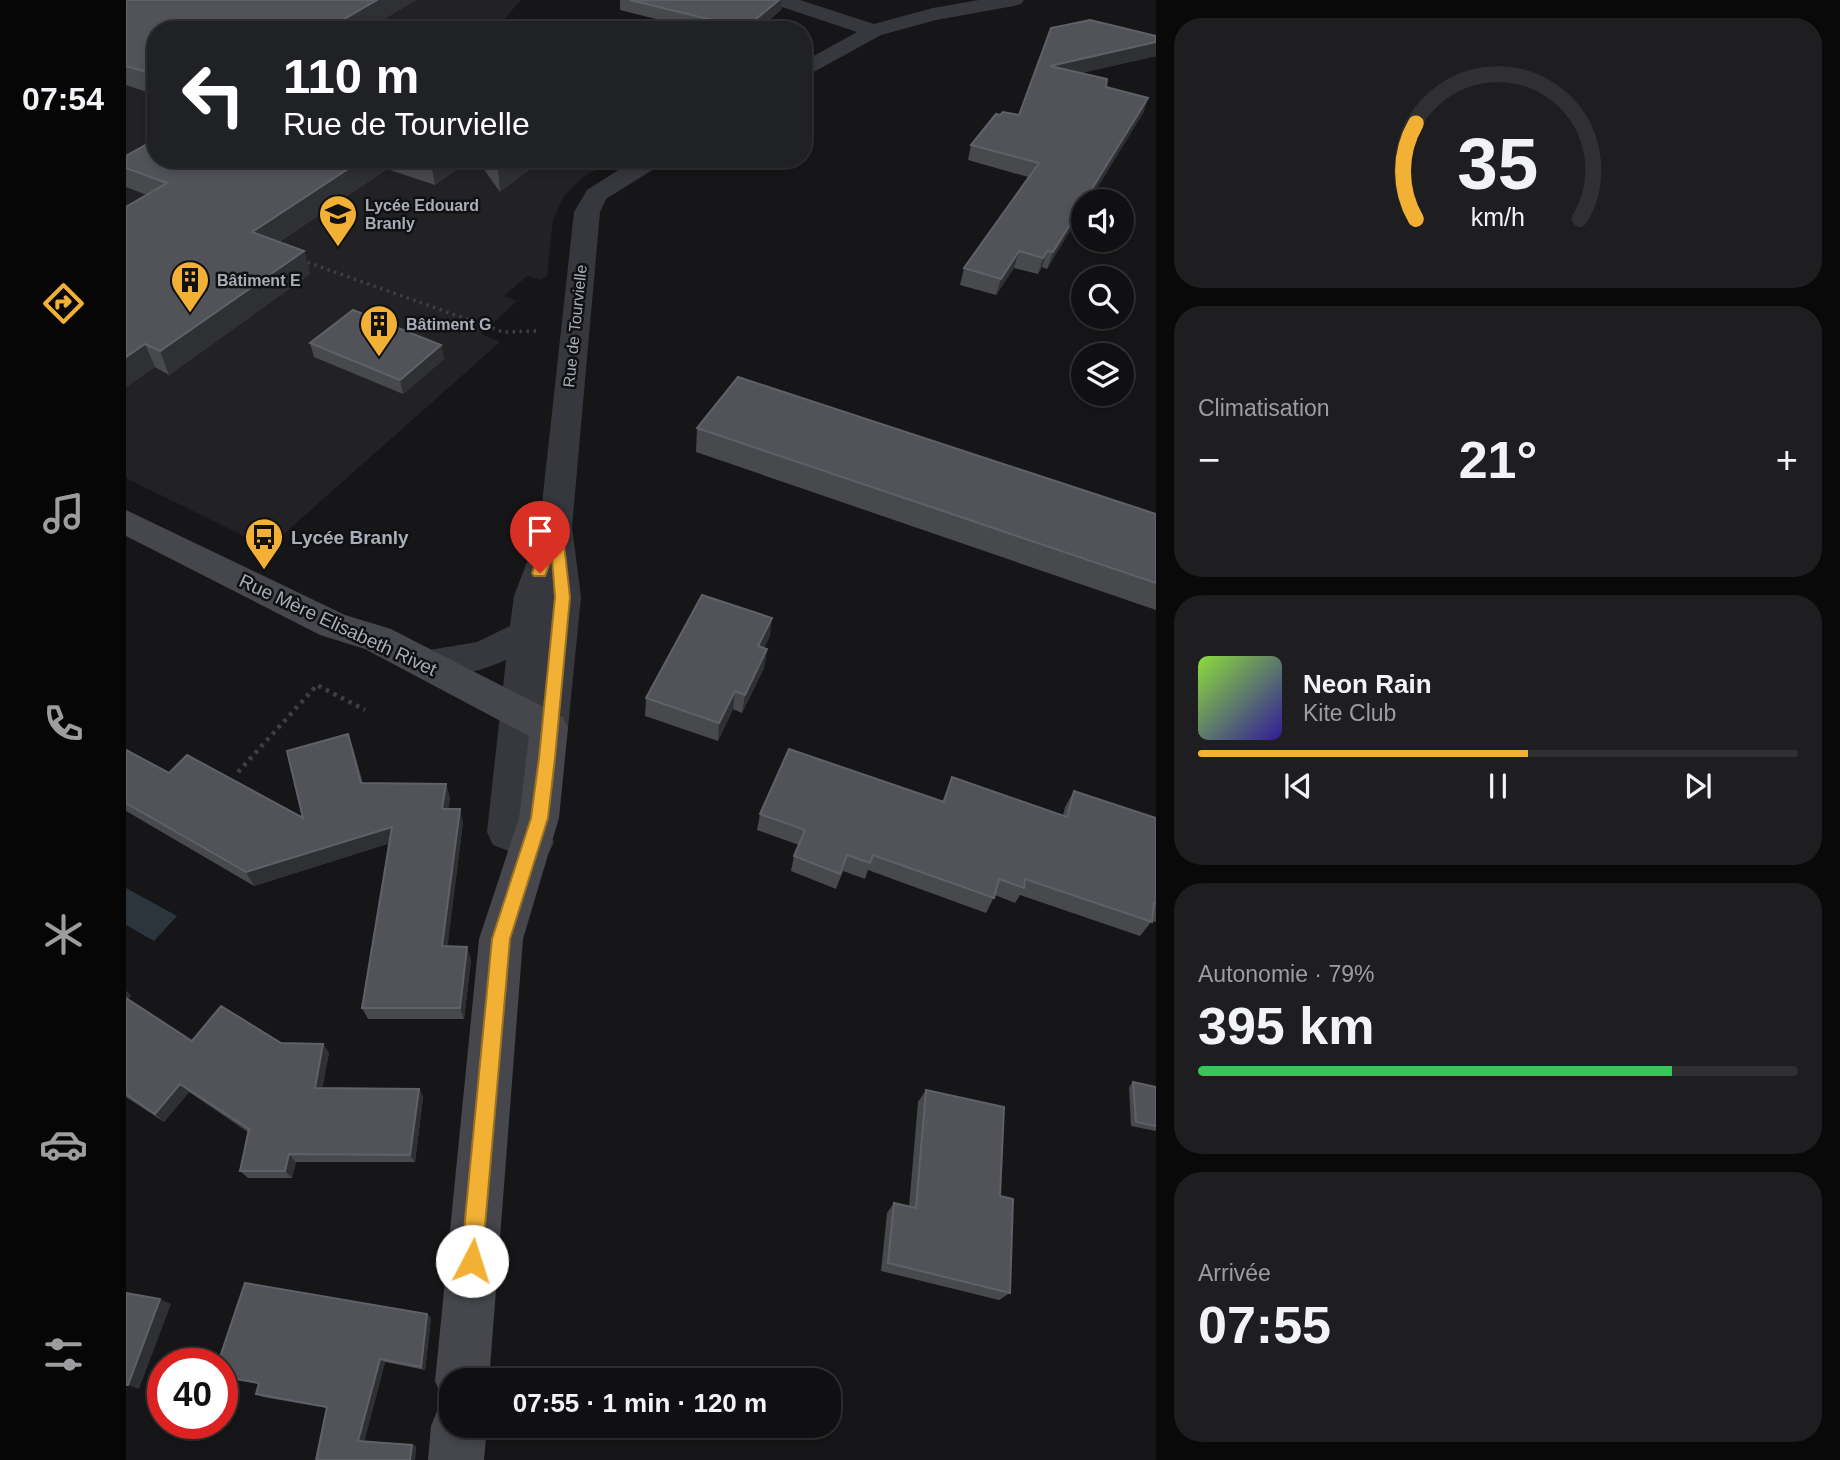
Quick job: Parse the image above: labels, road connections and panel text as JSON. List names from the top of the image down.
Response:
{
  "streets": {
    "street": ["Rue de Tourvielle", "Rue Mère Elisabeth Rivet"]
  },
  "crossings": [
    ["Rue de Tourvielle", "Rue Mère Elisabeth Rivet"]
  ],
  "places": {
    "school or university": ["Lycée Edouard Branly"],
    "building": ["Bâtiment E", "Bâtiment G"],
    "bus stop": ["Lycée Branly"]
  },
  "page": {
    "tabs": "07:54",
    "turn": ["110 m", "Rue de Tourvielle"],
    "tile": [
      "Climatisation",
      ["Autonomie · 79%", "395 km"],
      ["Arrivée", "07:55"]
    ],
    "heat": ["−", "21°", "+"],
    "song": ["Neon Rain", "Kite Club"],
    "limit": "40",
    "trip": "07:55 · 1 min · 120 m",
    "gauge": ["35", "km/h"]
  }
}
